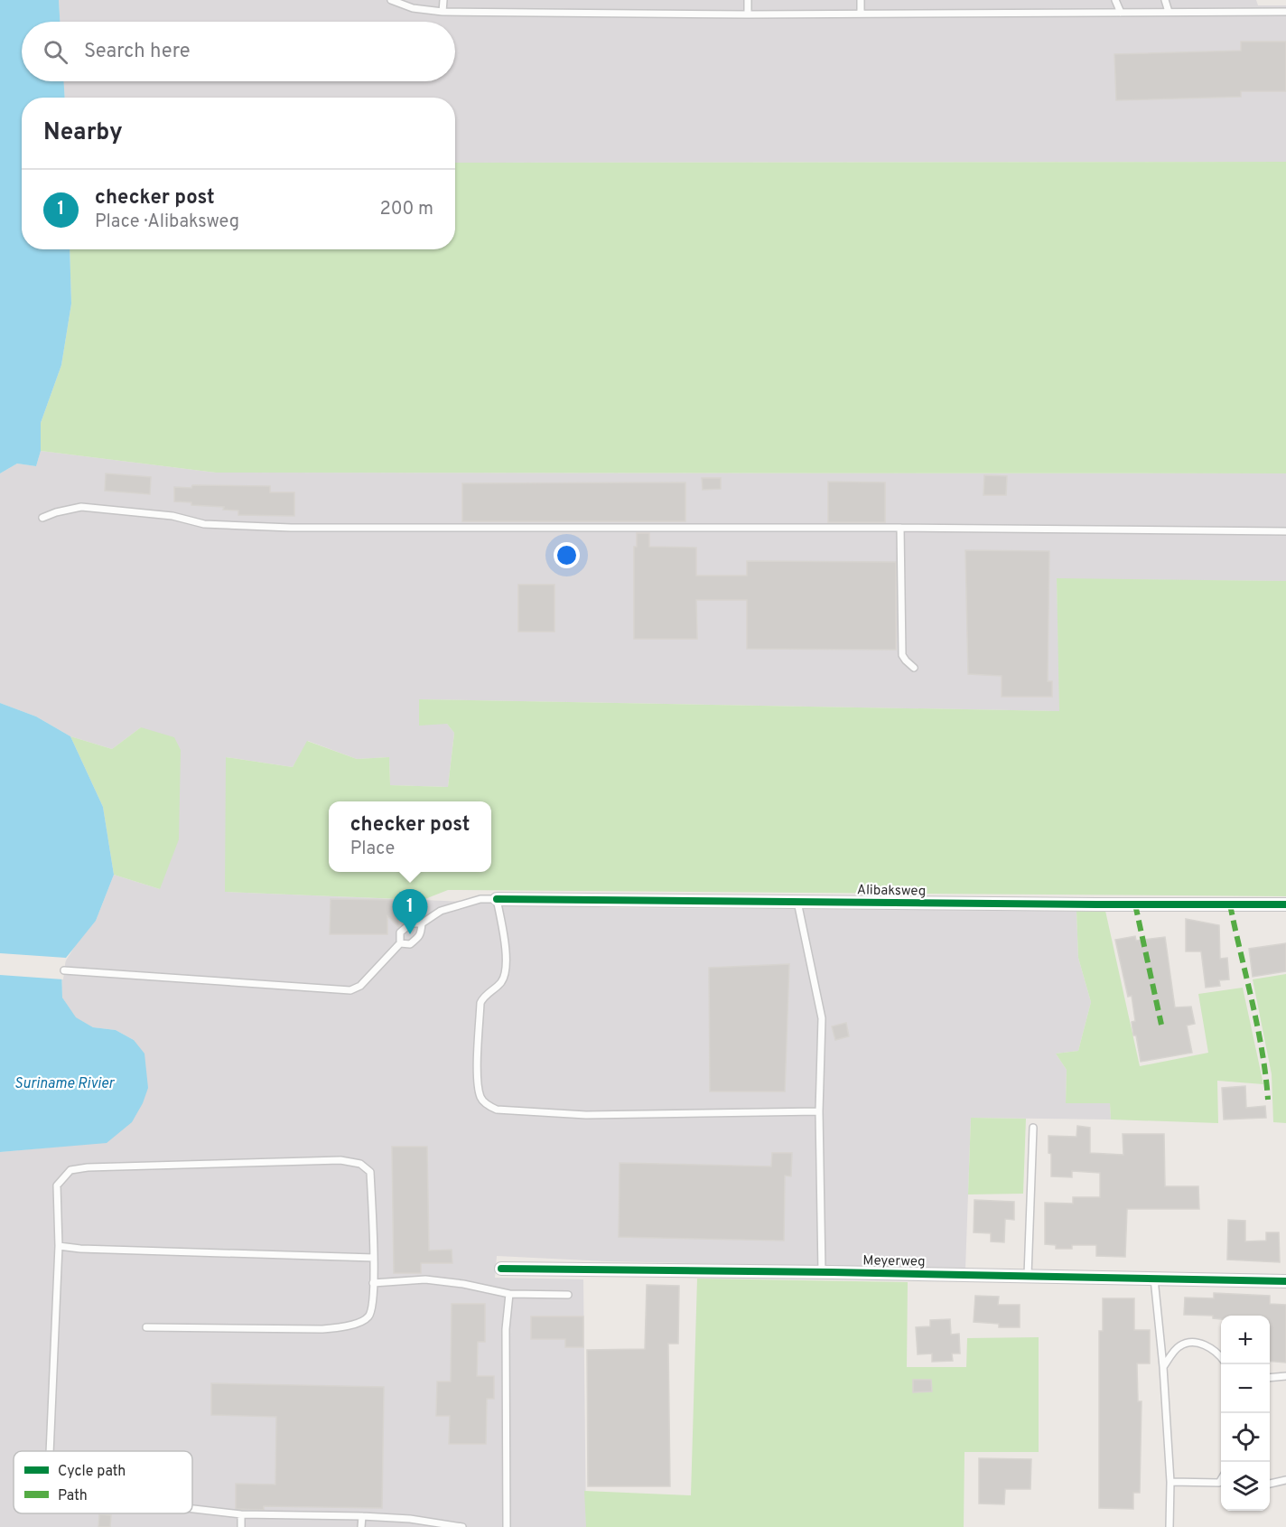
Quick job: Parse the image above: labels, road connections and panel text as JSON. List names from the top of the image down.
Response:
{
  "streets": {
    "street": ["Alibaksweg", "Meyerweg"]
  },
  "water": ["Suriname Rivier"],
  "legend": ["Cycle path", "Path"],
  "page": {
    "search": "Search here",
    "heading": "Nearby",
    "list": [
      {
        "mark": "1",
        "name": "checker post",
        "note": "Place · Alibaksweg",
        "value": "200 m"
      }
    ],
    "popup": ["checker post", "Place"],
    "pins": "1",
    "map_buttons": ["+", "−"]
  }
}
